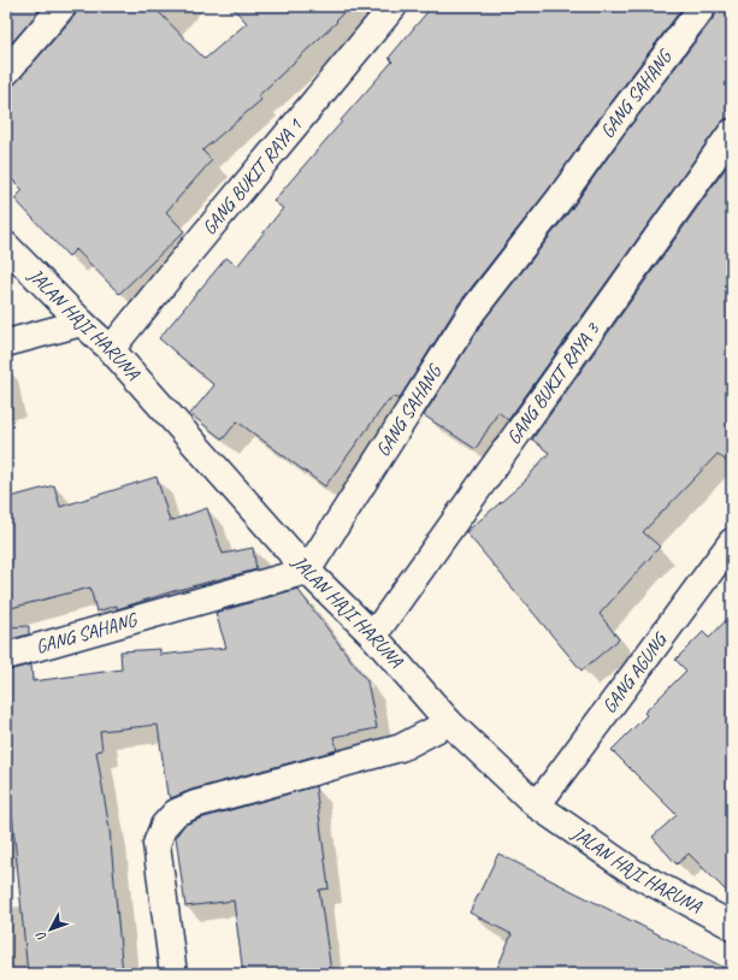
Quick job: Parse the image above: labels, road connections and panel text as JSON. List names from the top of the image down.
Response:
{
  "streets": {
    "street": [
      "GANG SAHANG",
      "GANG BUKIT RAYA 1",
      "JALAN HAJI HARUNA",
      "GANG BUKIT RAYA 3",
      "GANG AGUNG"
    ]
  },
  "crossings": [
    ["GANG SAHANG", "JALAN HAJI HARUNA"],
    ["GANG BUKIT RAYA 1", "JALAN HAJI HARUNA"],
    ["JALAN HAJI HARUNA", "GANG BUKIT RAYA 3"],
    ["JALAN HAJI HARUNA", "GANG AGUNG"]
  ],
  "north": "bottom left"
}
